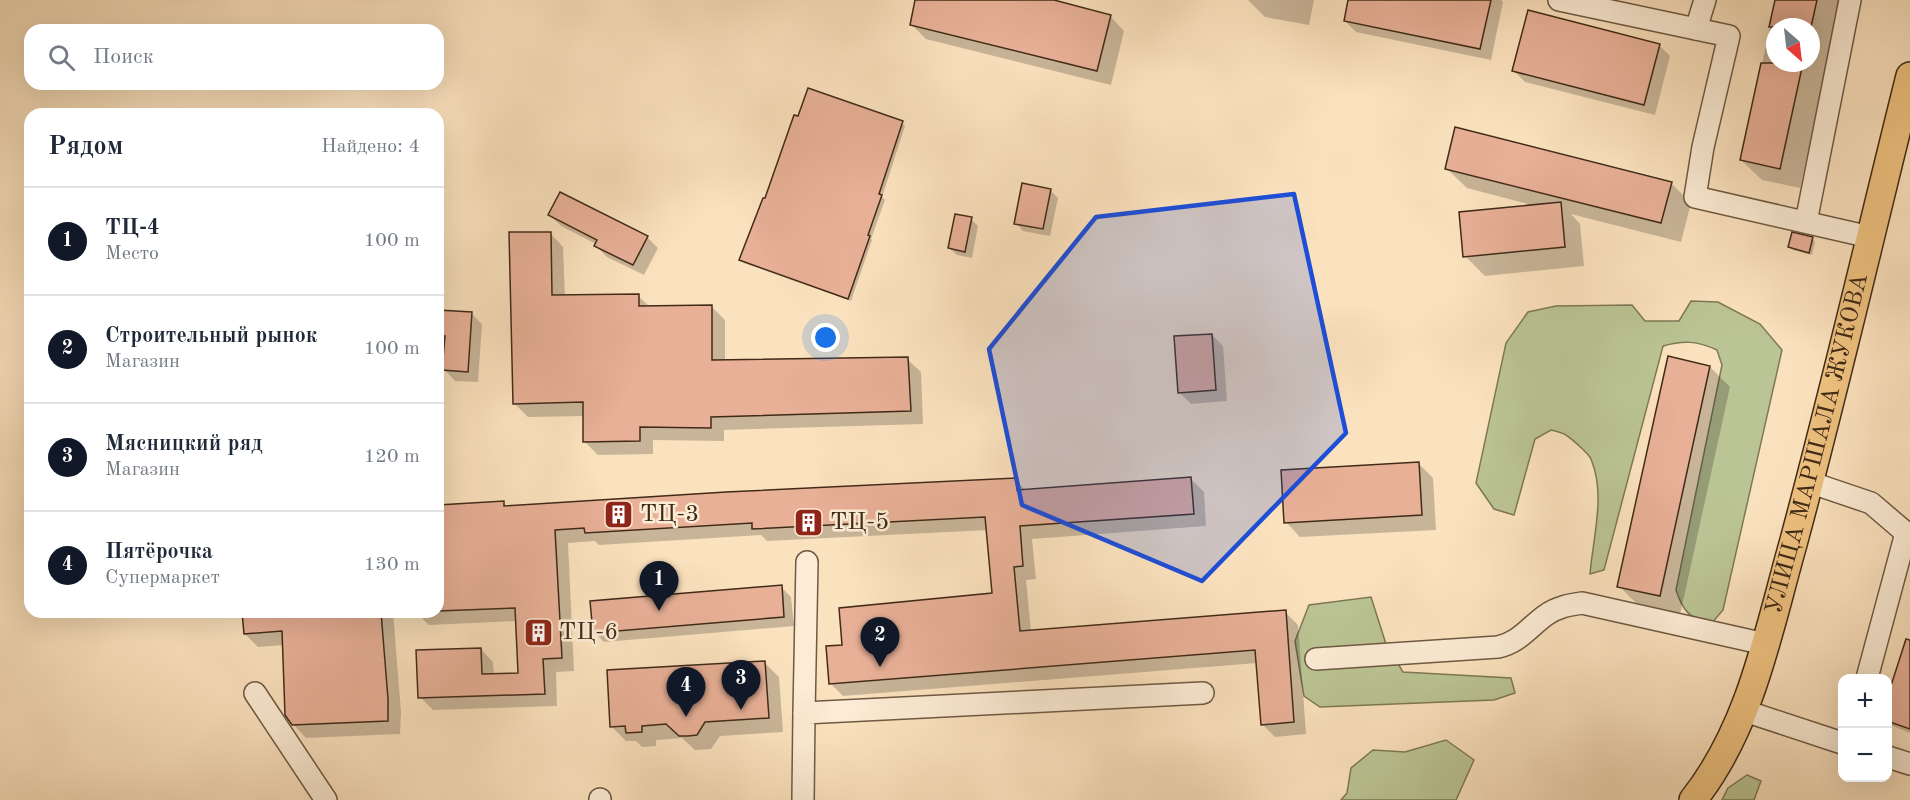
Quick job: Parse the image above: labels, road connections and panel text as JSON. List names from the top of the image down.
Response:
{
  "streets": {
    "main road": ["УЛИЦА МАРШАЛА ЖУКОВА"]
  },
  "places": {
    "building": ["ТЦ-3", "ТЦ-5", "ТЦ-6"]
  },
  "north": "bottom right",
  "page": {
    "search": "Поиск",
    "heading": ["Рядом", "Найдено: 4"],
    "list": [
      {
        "mark": "1",
        "name": "ТЦ-4",
        "note": "Место",
        "value": "100 m"
      },
      {
        "mark": "2",
        "name": "Строительный рынок",
        "note": "Магазин",
        "value": "100 m"
      },
      {
        "mark": "3",
        "name": "Мясницкий ряд",
        "note": "Магазин",
        "value": "120 m"
      },
      {
        "mark": "4",
        "name": "Пятёрочка",
        "note": "Супермаркет",
        "value": "130 m"
      }
    ],
    "pins": [
      "1",
      "2",
      "3",
      "4"
    ],
    "map_buttons": ["+", "−"]
  }
}
